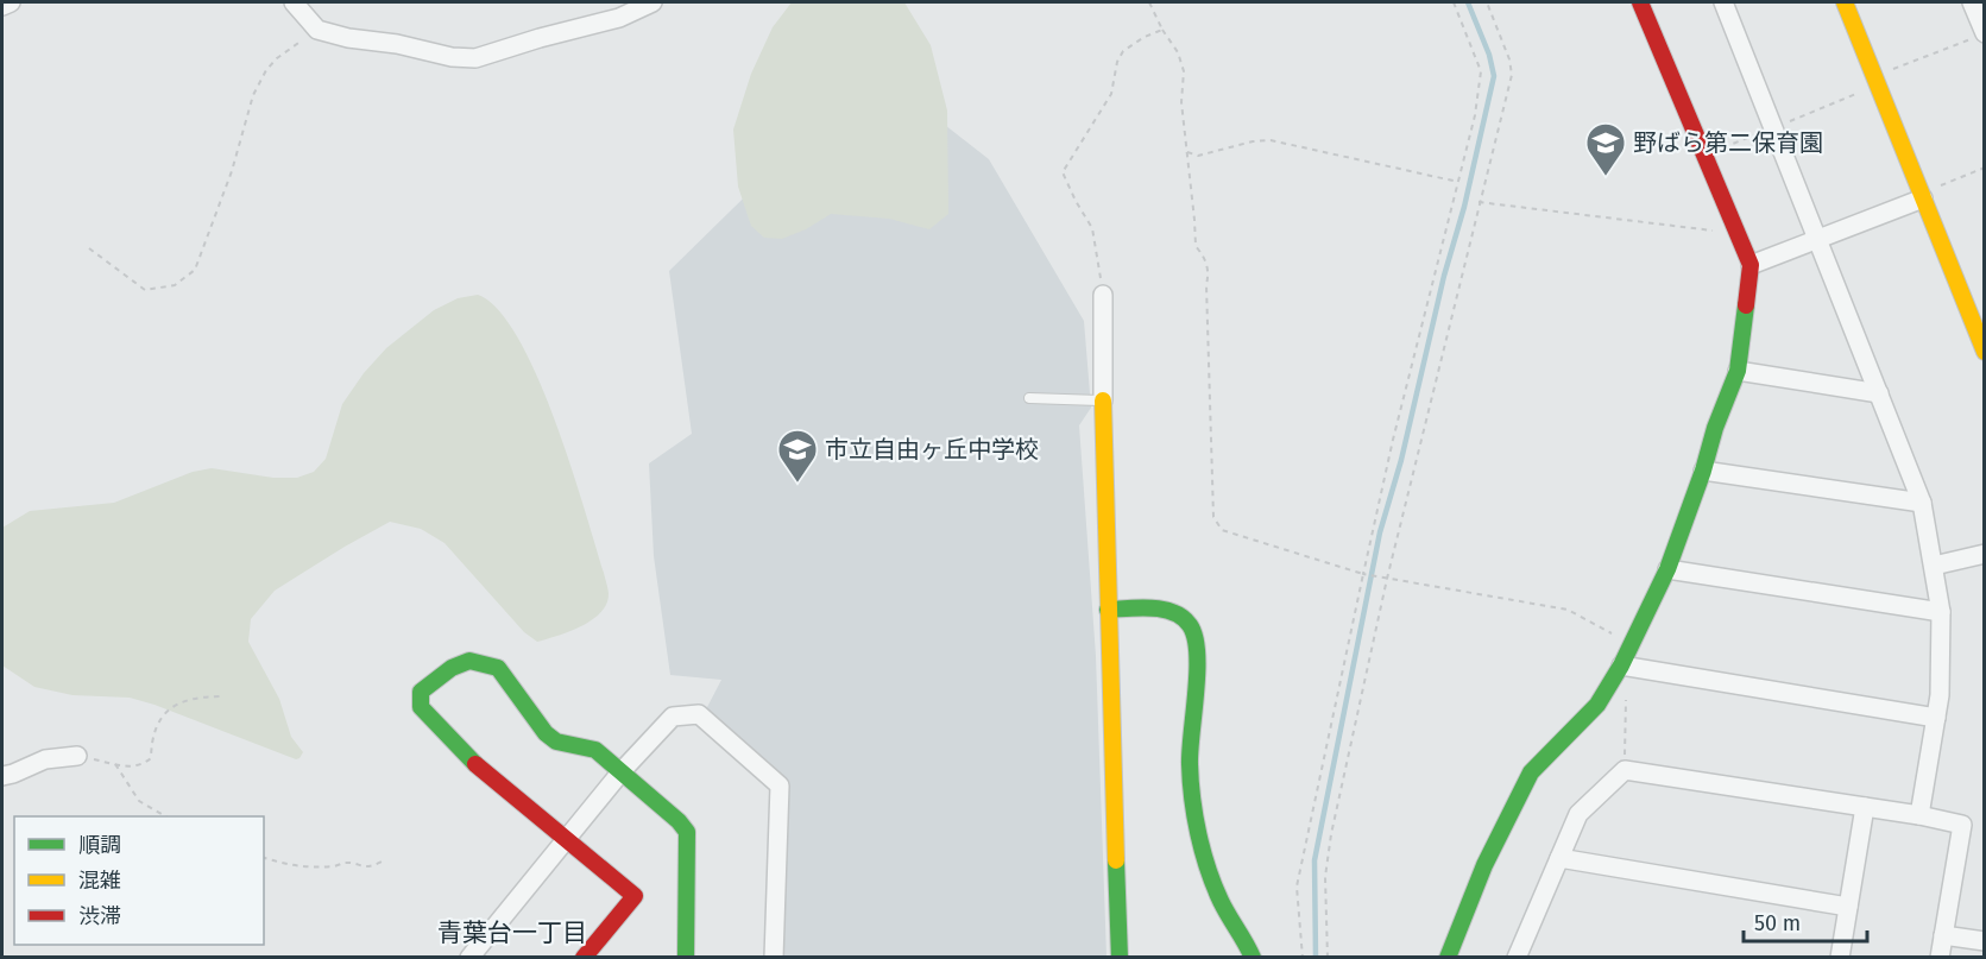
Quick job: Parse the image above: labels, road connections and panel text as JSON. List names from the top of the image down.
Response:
{
  "districts": ["青葉台一丁目"],
  "places": {
    "school or university": ["野ばら第二保育園", "市立自由ヶ丘中学校"]
  },
  "legend": ["順調", "混雑", "渋滞"],
  "scale_bar": "50 m"
}
